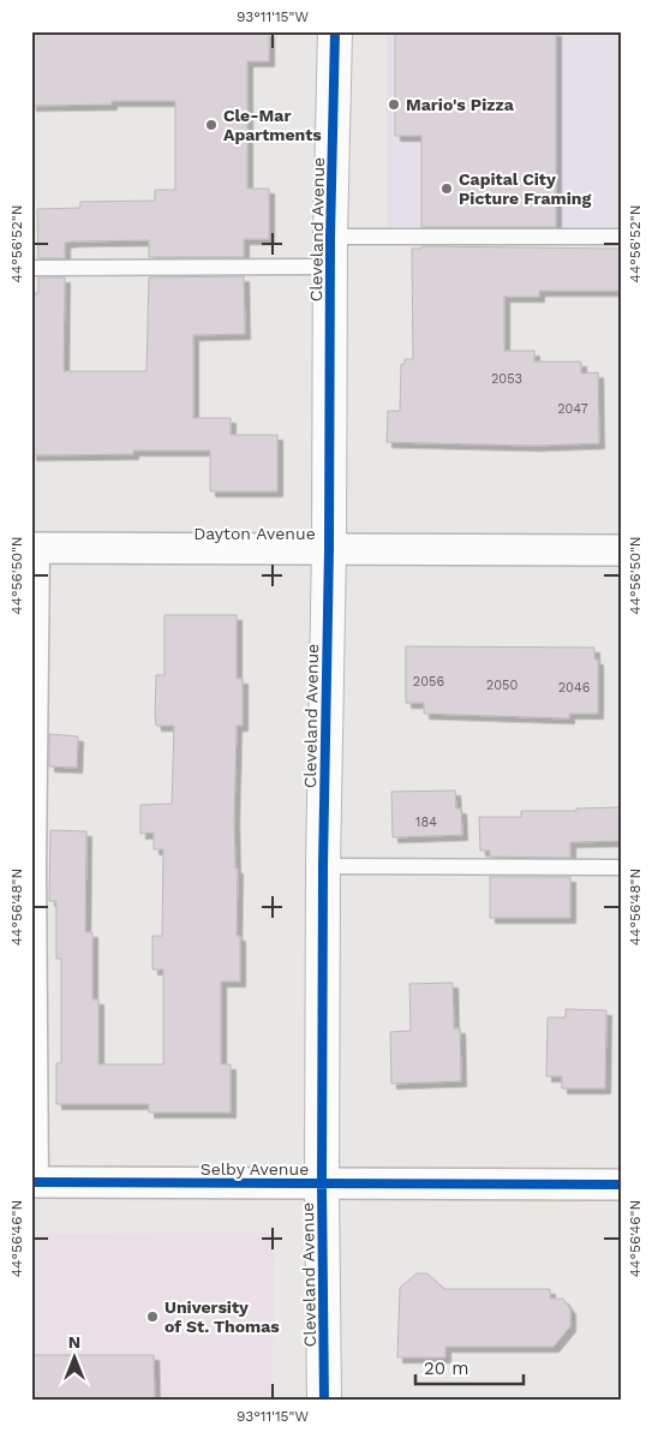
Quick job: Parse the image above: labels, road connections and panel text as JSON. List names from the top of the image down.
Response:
{
  "streets": {
    "street": ["Cleveland Avenue", "Dayton Avenue", "Selby Avenue"]
  },
  "crossings": [
    ["Cleveland Avenue", "Dayton Avenue"],
    ["Cleveland Avenue", "Selby Avenue"]
  ],
  "places": [
    "Mario's Pizza",
    "Cle-Mar Apartments",
    "Capital City Picture Framing",
    "University of St. Thomas"
  ],
  "house_numbers": [
    "2053",
    "2047",
    "2056",
    "2050",
    "2046",
    "184"
  ],
  "scale_bar": "20 m",
  "north": "top",
  "coordinates": [
    "93°11'15\"W",
    "44°56'52\"N",
    "44°56'50\"N",
    "44°56'48\"N",
    "44°56'46\"N"
  ]
}
